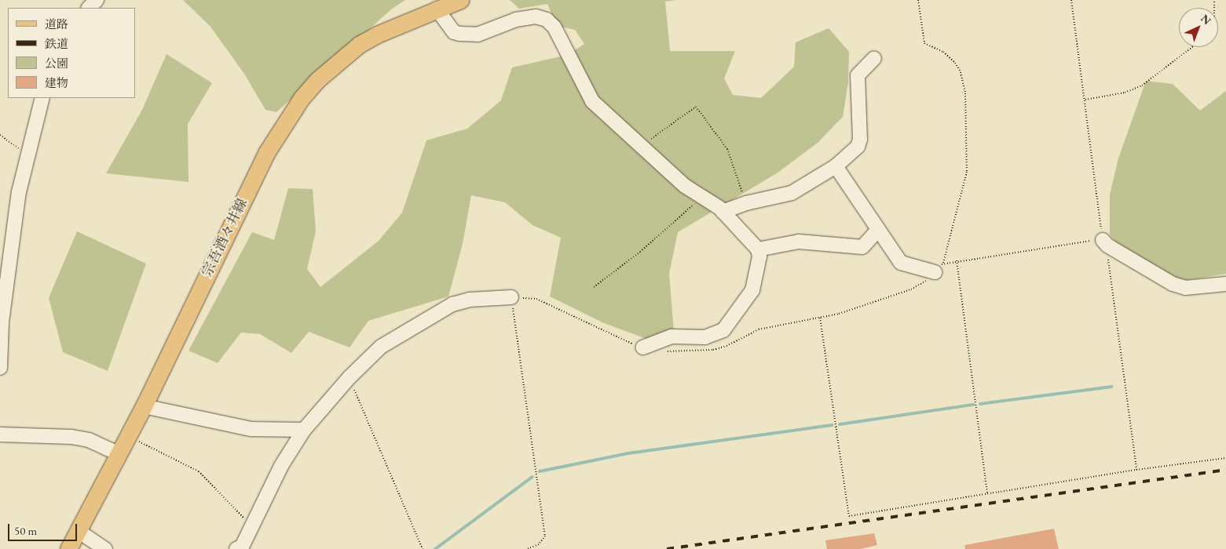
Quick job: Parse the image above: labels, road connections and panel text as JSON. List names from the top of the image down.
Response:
{
  "streets": {
    "main road": ["宗吾酒々井線"]
  },
  "legend": [
    "道路",
    "鉄道",
    "公園",
    "建物"
  ],
  "scale_bar": "50 m",
  "north": "top right"
}
